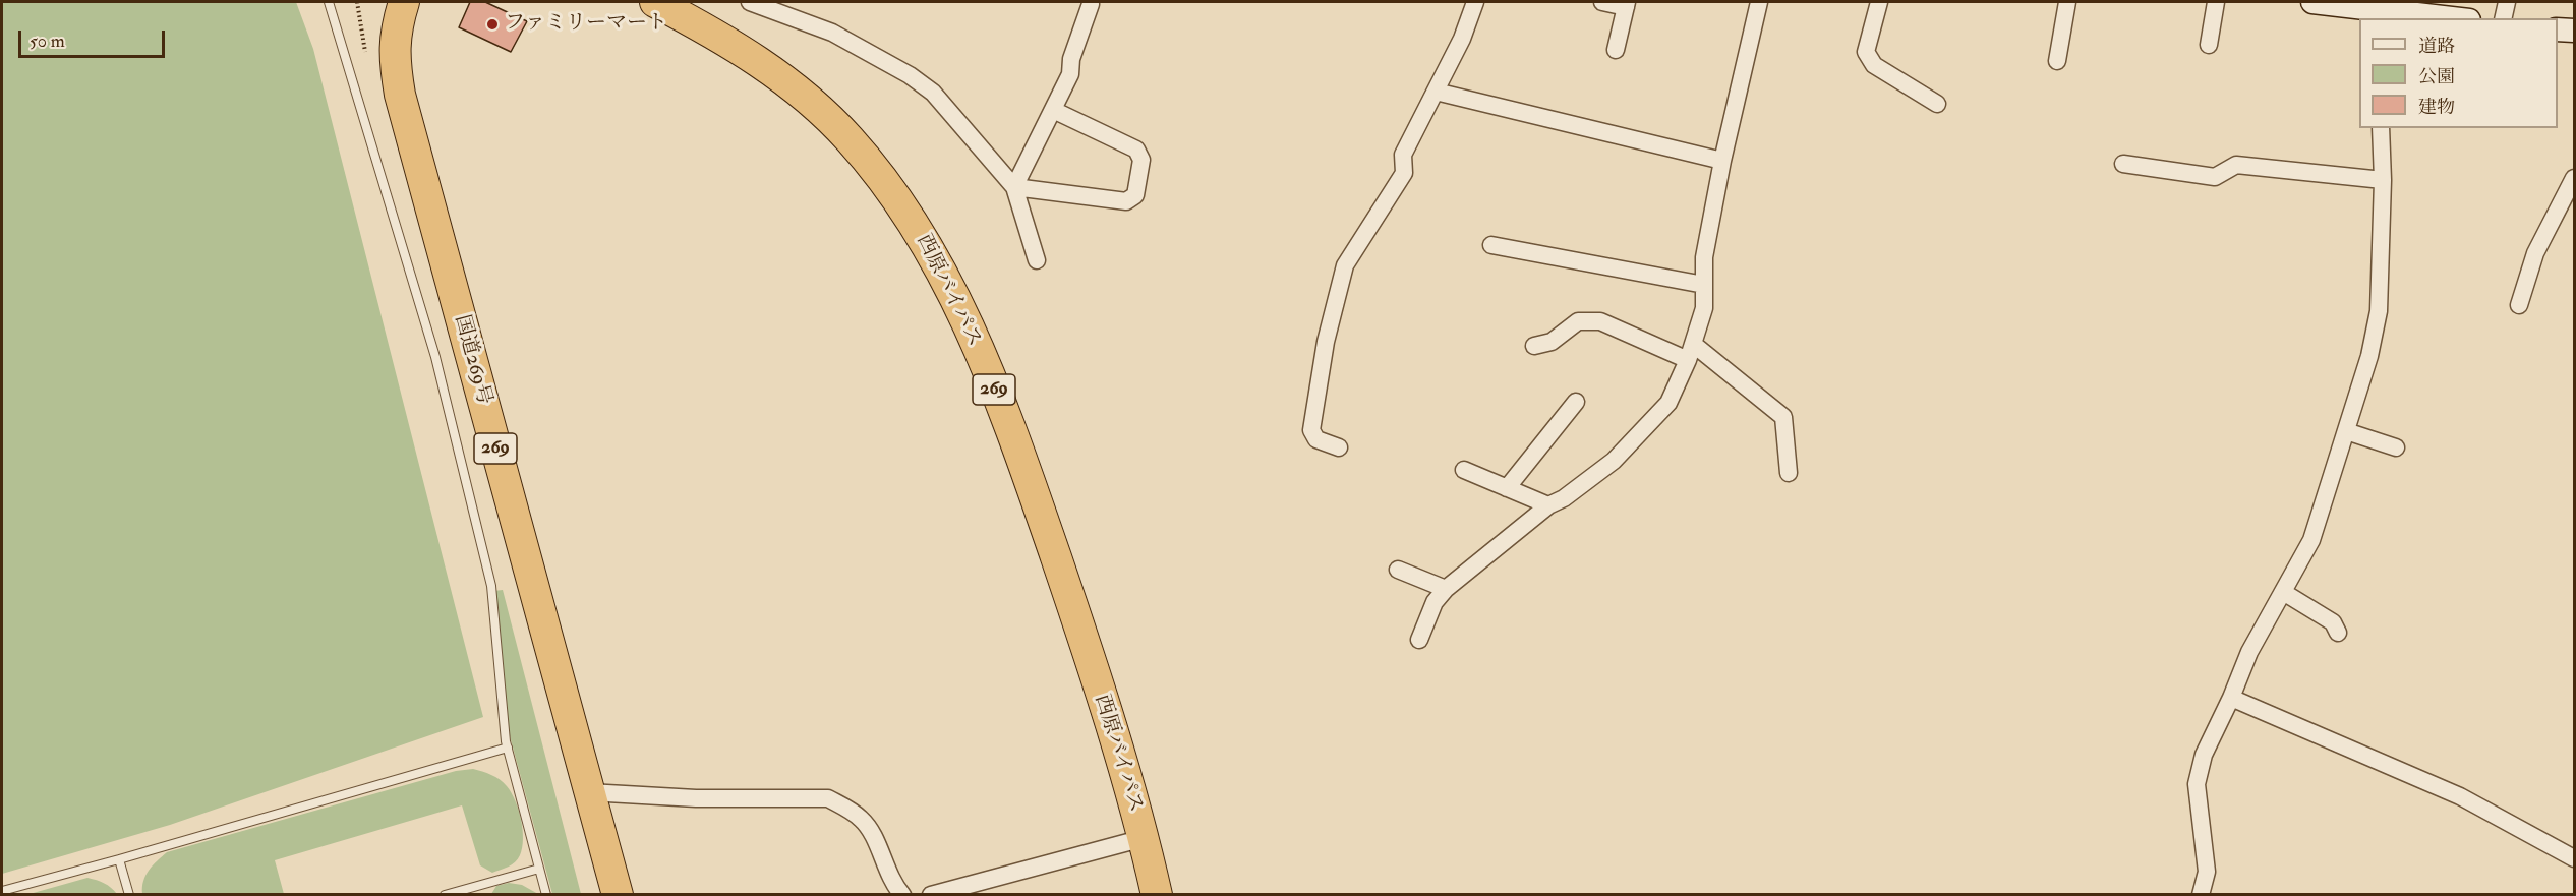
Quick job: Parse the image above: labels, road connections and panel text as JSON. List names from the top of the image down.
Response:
{
  "streets": {
    "highway": ["西原バイパス", "国道269号", "269"]
  },
  "places": ["ファミリーマート"],
  "legend": ["道路", "公園", "建物"],
  "scale_bar": "50 m"
}
